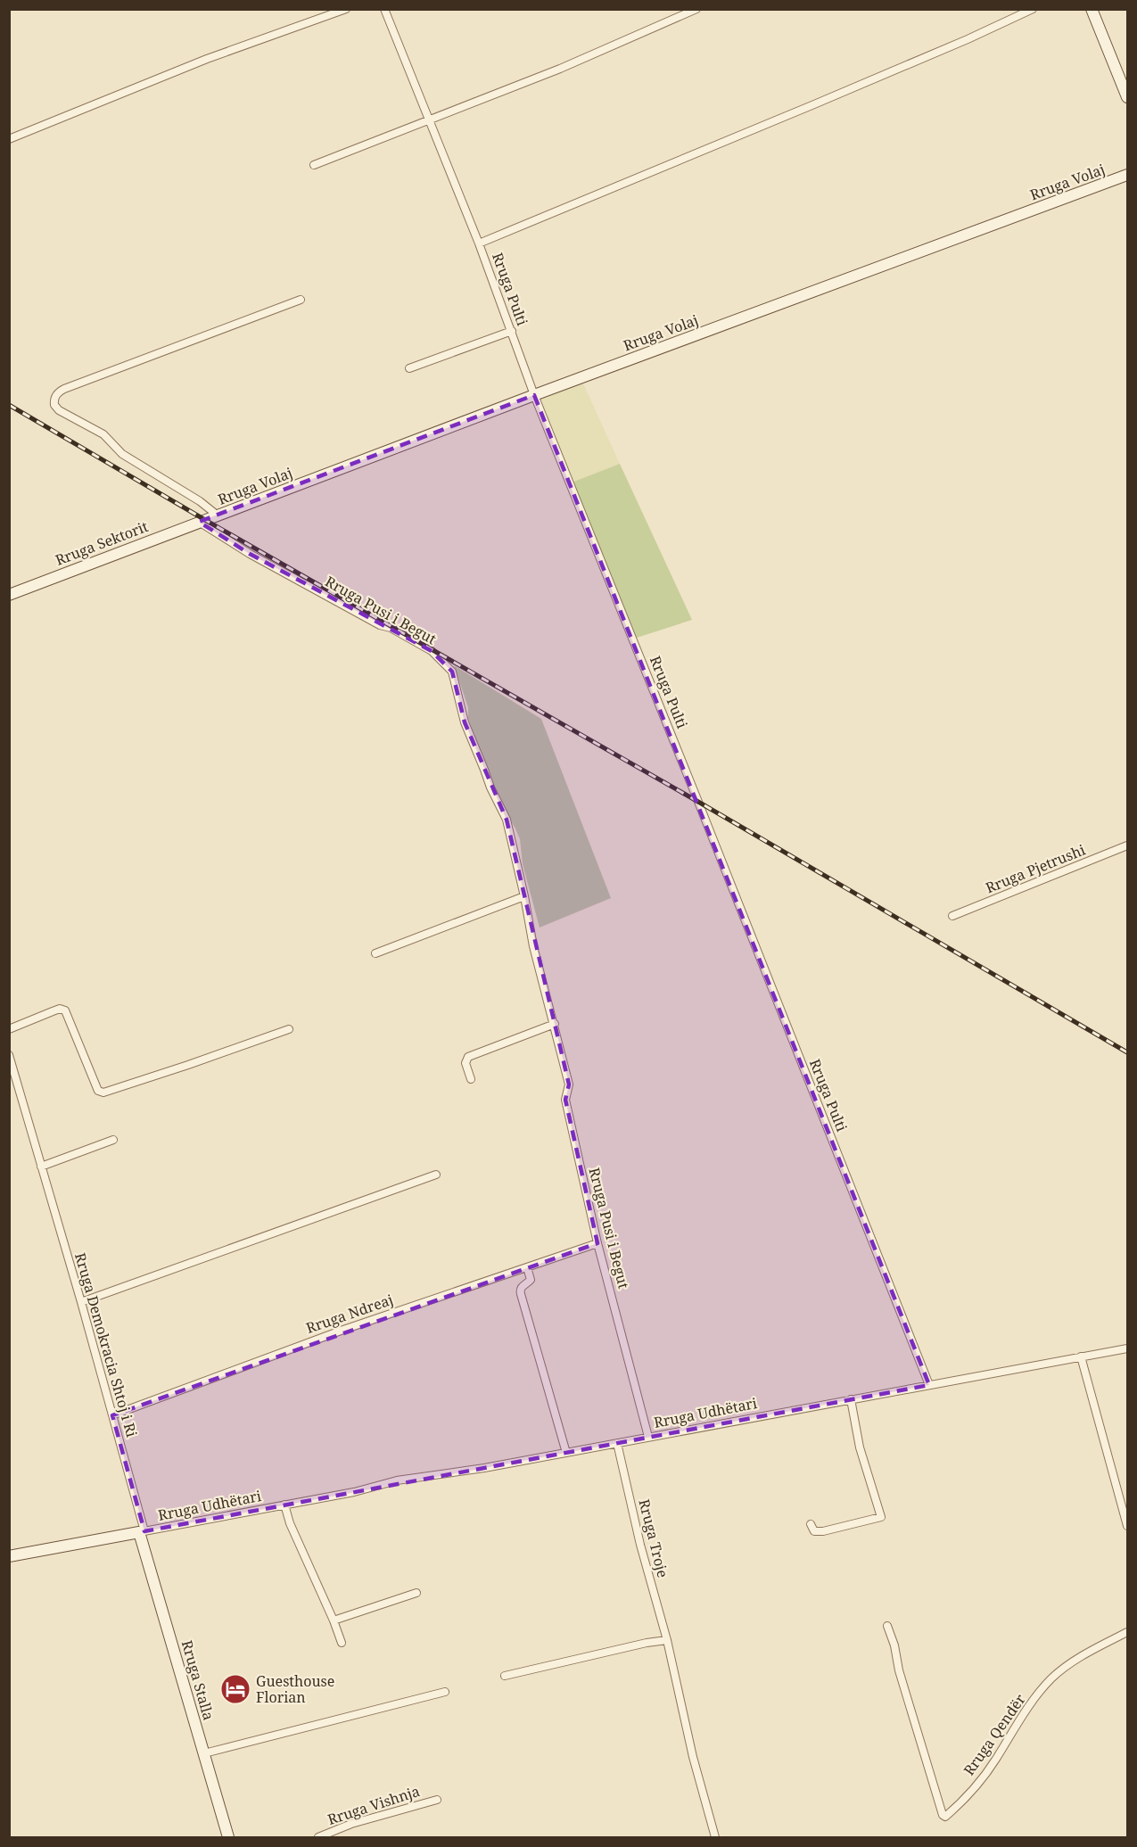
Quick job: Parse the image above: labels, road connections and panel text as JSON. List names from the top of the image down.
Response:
{
  "streets": {
    "street": [
      "Rruga Volaj",
      "Rruga Pulti",
      "Rruga Sektorit",
      "Rruga Pusi i Begut",
      "Rruga Pjetrushi",
      "Rruga Ndreaj",
      "Rruga Demokracia Shtoj i Ri",
      "Rruga Udhëtari",
      "Rruga Troje",
      "Rruga Stalla",
      "Rruga Qendër",
      "Rruga Vishnja"
    ]
  },
  "crossings": [
    ["Rruga Volaj", "Rruga Pulti"],
    ["Rruga Volaj", "Rruga Sektorit"],
    ["Rruga Volaj", "Rruga Pusi i Begut"],
    ["Rruga Pulti", "Rruga Udhëtari"],
    ["Rruga Sektorit", "Rruga Pusi i Begut"],
    ["Rruga Pusi i Begut", "Rruga Ndreaj"],
    ["Rruga Pusi i Begut", "Rruga Udhëtari"],
    ["Rruga Ndreaj", "Rruga Demokracia Shtoj i Ri"],
    ["Rruga Demokracia Shtoj i Ri", "Rruga Udhëtari"],
    ["Rruga Demokracia Shtoj i Ri", "Rruga Stalla"],
    ["Rruga Udhëtari", "Rruga Troje"],
    ["Rruga Udhëtari", "Rruga Stalla"]
  ],
  "places": {
    "hotel": ["Guesthouse Florian"]
  }
}
